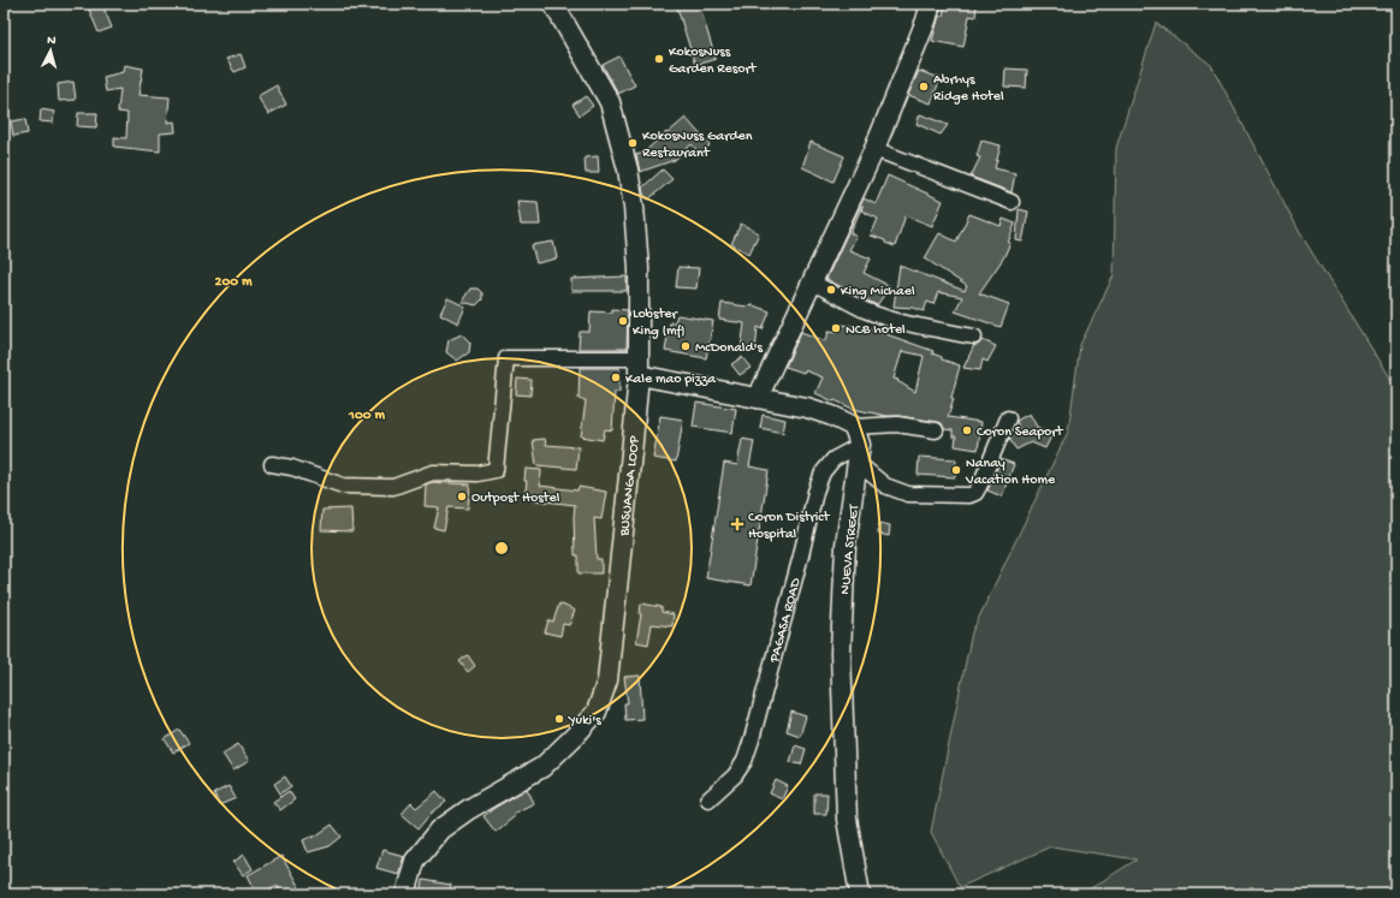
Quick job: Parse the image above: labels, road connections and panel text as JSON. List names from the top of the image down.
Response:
{
  "streets": {
    "main road": ["BUSUANGA LOOP", "NUEVA STREET"],
    "street": ["PAGASA ROAD"]
  },
  "crossings": [
    ["NUEVA STREET", "PAGASA ROAD"]
  ],
  "places": {
    "other": [
      "KokosNuss Garden Resort",
      "Abrhys Ridge Hotel",
      "KokosNuss Garden Restaurant",
      "King Michael",
      "Lobster King (mf)",
      "NCB hotel",
      "McDonald's",
      "Kale mao pizza",
      "Coron Seaport",
      "Nanay Vacation Home",
      "Outpost Hostel",
      "Yuki's"
    ],
    "health": ["Coron District Hospital"]
  },
  "north": "top",
  "rings": ["200 m", "100 m"]
}
